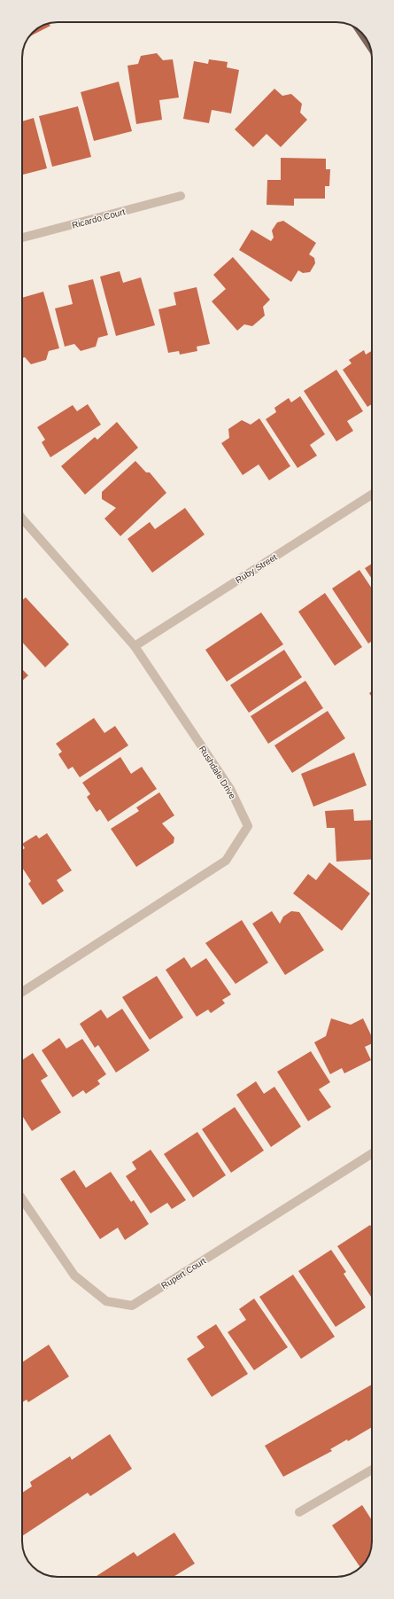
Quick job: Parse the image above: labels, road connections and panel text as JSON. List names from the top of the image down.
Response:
{
  "streets": {
    "street": [
      "Ricardo Court",
      "Ruby Street",
      "Rushdale Drive",
      "Rupert Court"
    ]
  },
  "crossings": [
    ["Ruby Street", "Rushdale Drive"]
  ]
}
